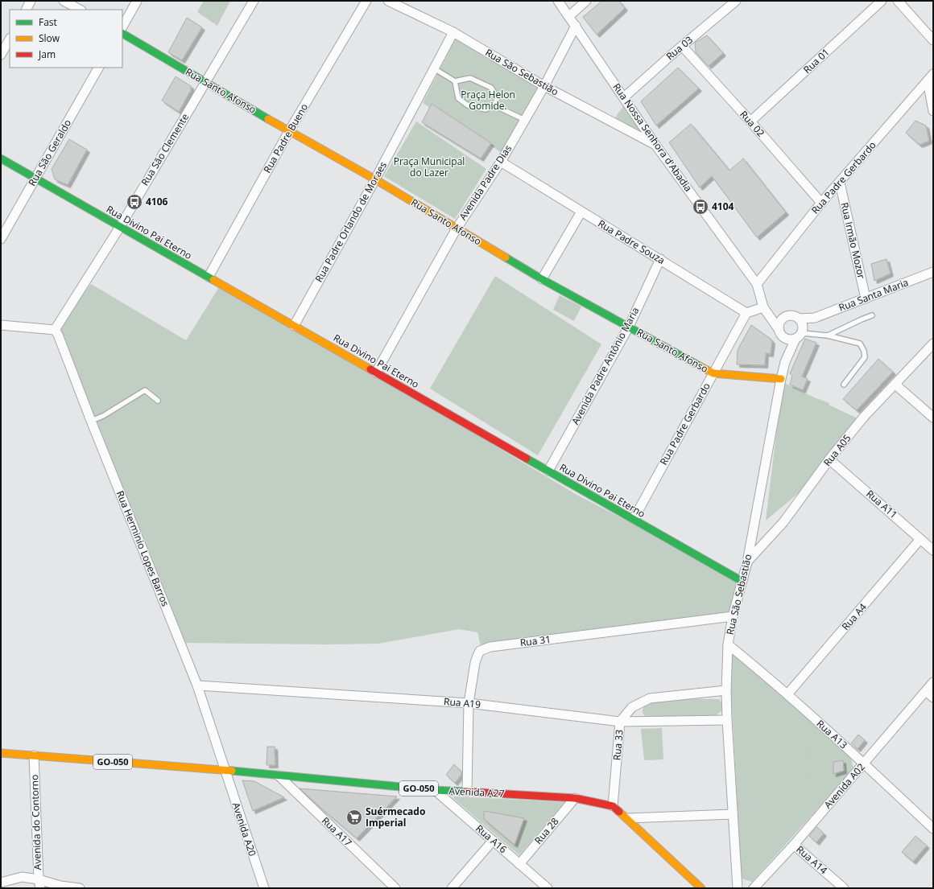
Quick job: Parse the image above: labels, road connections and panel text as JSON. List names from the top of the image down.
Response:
{
  "streets": {
    "street": [
      "Rua 03",
      "Rua 01",
      "Rua São Sebastião",
      "Rua Santo Afonso",
      "Rua 02",
      "Rua Nossa Senhora d'Abadia",
      "Rua Padre Bueno",
      "Rua São Clemente",
      "Rua São Geraldo",
      "Rua Padre Gerbardo",
      "Avenida Padre Dias",
      "Rua Padre Orlando de Moraes",
      "Rua Divino Pai Eterno",
      "Rua Irmão Mozor",
      "Rua Padre Souza",
      "Rua Santa Maria",
      "Avenida Padre Antônio Maria",
      "Rua A05",
      "Rua A11",
      "Rua Herminio Lopes Barros",
      "Rua A4",
      "Rua 31",
      "Rua A19",
      "Rua A13",
      "Rua 33",
      "GO-050",
      "Avenida A02",
      "Avenida A27",
      "Avenida do Contorno",
      "Avenida A20",
      "Rua 28",
      "Rua A17",
      "Rua A16",
      "Rua A14"
    ]
  },
  "crossings": [
    ["Rua 03", "Rua 02"],
    ["Rua 03", "Rua Nossa Senhora d'Abadia"],
    ["Rua 01", "Rua 02"],
    ["Rua São Sebastião", "Rua Santo Afonso"],
    ["Rua São Sebastião", "Rua Nossa Senhora d'Abadia"],
    ["Rua São Sebastião", "Avenida Padre Dias"],
    ["Rua São Sebastião", "Rua Padre Orlando de Moraes"],
    ["Rua São Sebastião", "Rua Divino Pai Eterno"],
    ["Rua São Sebastião", "Rua Santa Maria"],
    ["Rua São Sebastião", "Rua A05"],
    ["Rua São Sebastião", "Rua 31"],
    ["Rua São Sebastião", "Rua A19"],
    ["Rua São Sebastião", "Rua A13"],
    ["Rua São Sebastião", "Rua 33"],
    ["Rua Santo Afonso", "Rua Padre Bueno"],
    ["Rua Santo Afonso", "Rua São Clemente"],
    ["Rua Santo Afonso", "Rua Padre Gerbardo"],
    ["Rua Santo Afonso", "Avenida Padre Dias"],
    ["Rua Santo Afonso", "Rua Padre Orlando de Moraes"],
    ["Rua Santo Afonso", "Avenida Padre Antônio Maria"],
    ["Rua 02", "Rua Padre Gerbardo"],
    ["Rua Nossa Senhora d'Abadia", "Rua Padre Gerbardo"],
    ["Rua Nossa Senhora d'Abadia", "Avenida Padre Dias"],
    ["Rua Nossa Senhora d'Abadia", "Rua Santa Maria"],
    ["Rua Padre Bueno", "Rua Divino Pai Eterno"],
    ["Rua São Clemente", "Rua Divino Pai Eterno"],
    ["Rua São Clemente", "Rua Herminio Lopes Barros"],
    ["Rua São Geraldo", "Rua Divino Pai Eterno"],
    ["Rua Padre Gerbardo", "Rua Divino Pai Eterno"],
    ["Rua Padre Gerbardo", "Rua Irmão Mozor"],
    ["Rua Padre Gerbardo", "Rua Padre Souza"],
    ["Avenida Padre Dias", "Rua Divino Pai Eterno"],
    ["Avenida Padre Dias", "Rua Padre Souza"],
    ["Rua Padre Orlando de Moraes", "Rua Divino Pai Eterno"],
    ["Rua Divino Pai Eterno", "Avenida Padre Antônio Maria"],
    ["Rua Irmão Mozor", "Rua Santa Maria"],
    ["Rua Padre Souza", "Avenida Padre Antônio Maria"],
    ["Rua A05", "Rua A11"],
    ["Rua A11", "Rua A4"],
    ["Rua Herminio Lopes Barros", "Rua A19"],
    ["Rua Herminio Lopes Barros", "GO-050"],
    ["Rua Herminio Lopes Barros", "Avenida A27"],
    ["Rua Herminio Lopes Barros", "Avenida A20"],
    ["Rua A4", "Rua A13"],
    ["Rua 31", "Rua A19"],
    ["Rua 31", "Avenida A27"],
    ["Rua A19", "Rua 33"],
    ["Rua A13", "Avenida A02"],
    ["Rua 33", "Avenida A27"],
    ["GO-050", "Avenida A27"],
    ["GO-050", "Avenida do Contorno"],
    ["GO-050", "Avenida A20"],
    ["Avenida A02", "Rua A14"],
    ["Avenida A27", "Avenida A20"],
    ["Avenida A27", "Rua 28"],
    ["Avenida A27", "Rua A17"],
    ["Avenida A27", "Rua A16"],
    ["Rua 28", "Rua A16"]
  ],
  "parks": ["Praça Helon Gomide.", "Praça Municipal do Lazer"],
  "places": {
    "bus stop": ["4106", "4104"],
    "supermarket": ["Suérmecado Imperial"]
  },
  "legend": ["Fast", "Slow", "Jam"]
}
